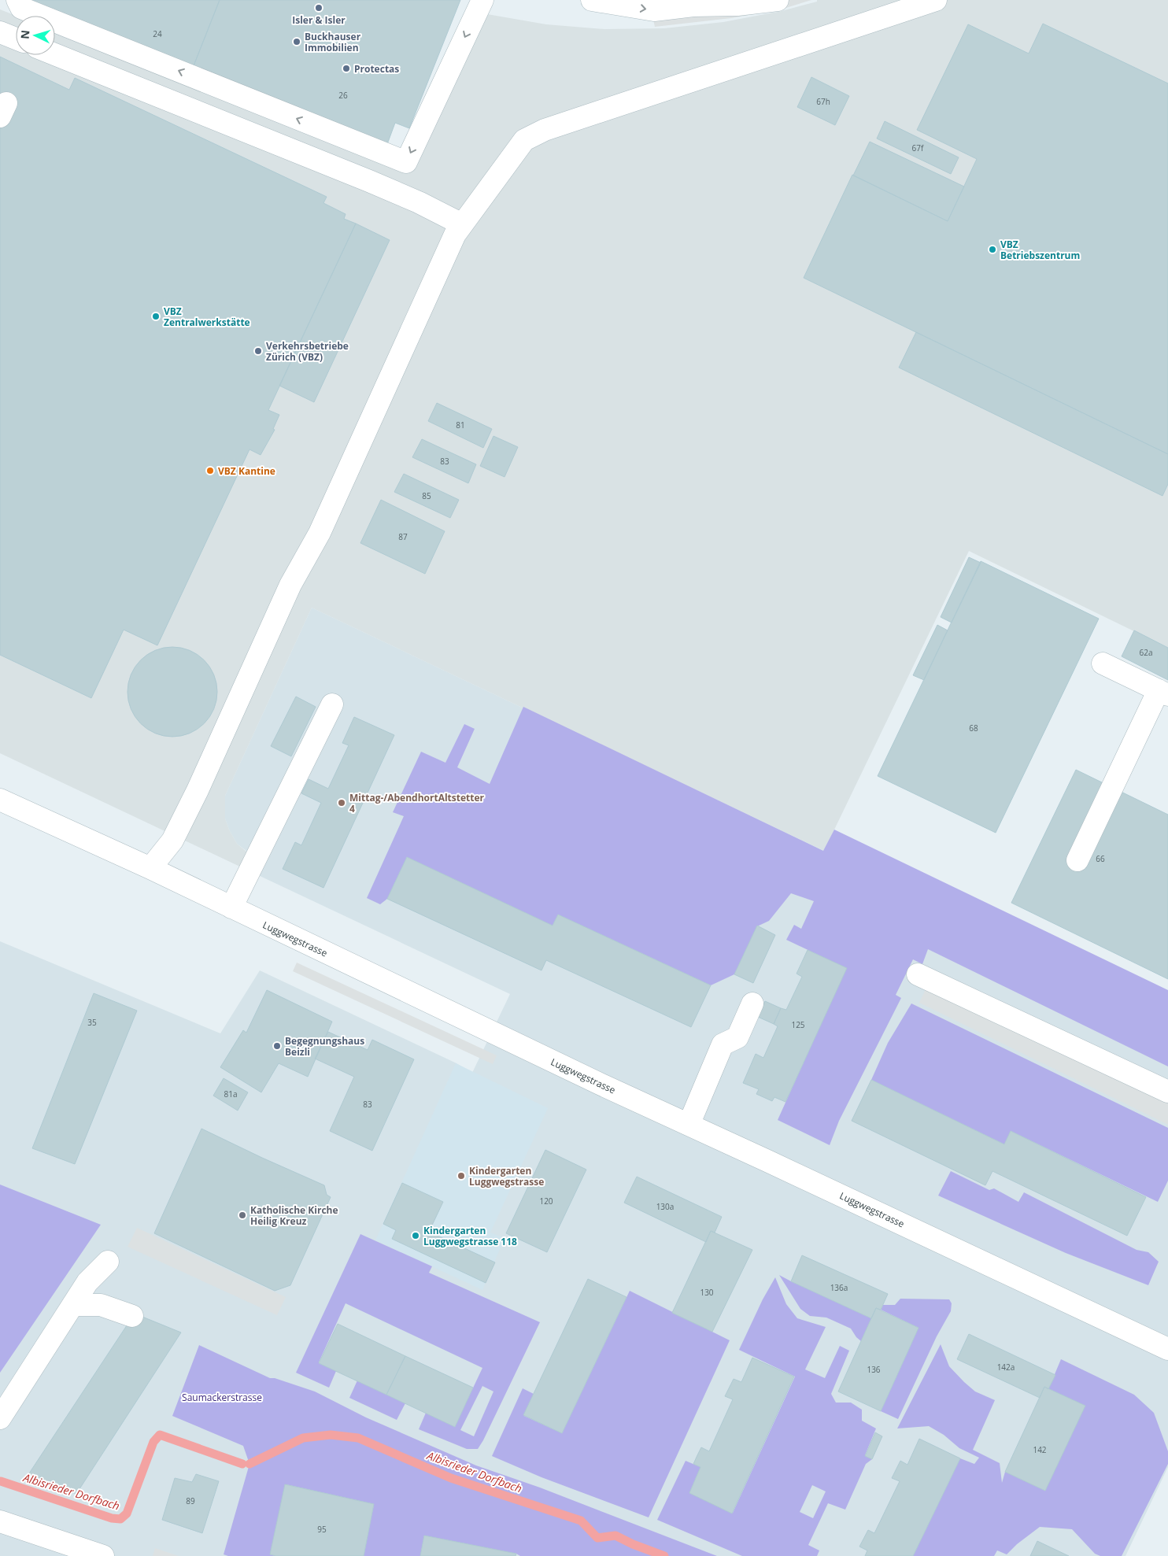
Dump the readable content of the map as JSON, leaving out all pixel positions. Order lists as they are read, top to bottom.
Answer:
{
  "streets": {
    "street": ["Luggwegstrasse"]
  },
  "water": ["Albisrieder Dorfbach"],
  "parks": ["Saumackerstrasse"],
  "places": [
    "Isler & Isler",
    "Buckhauser Immobilien",
    "Protectas",
    "VBZ Betriebszentrum",
    "VBZ Zentralwerkstätte",
    "Verkehrsbetriebe Zürich (VBZ)",
    "VBZ Kantine",
    "Mittag-/AbendhortAltstetter 4",
    "Begegnungshaus Beizli",
    "Kindergarten Luggwegstrasse",
    "Katholische Kirche Heilig Kreuz",
    "Kindergarten Luggwegstrasse 118"
  ],
  "house_numbers": [
    "24",
    "26",
    "67h",
    "67f",
    "81",
    "83",
    "85",
    "87",
    "62a",
    "68",
    "66",
    "35",
    "125",
    "81a",
    "83",
    "120",
    "130a",
    "136a",
    "130",
    "142a",
    "136",
    "142",
    "89",
    "95"
  ],
  "north": "left"
}
